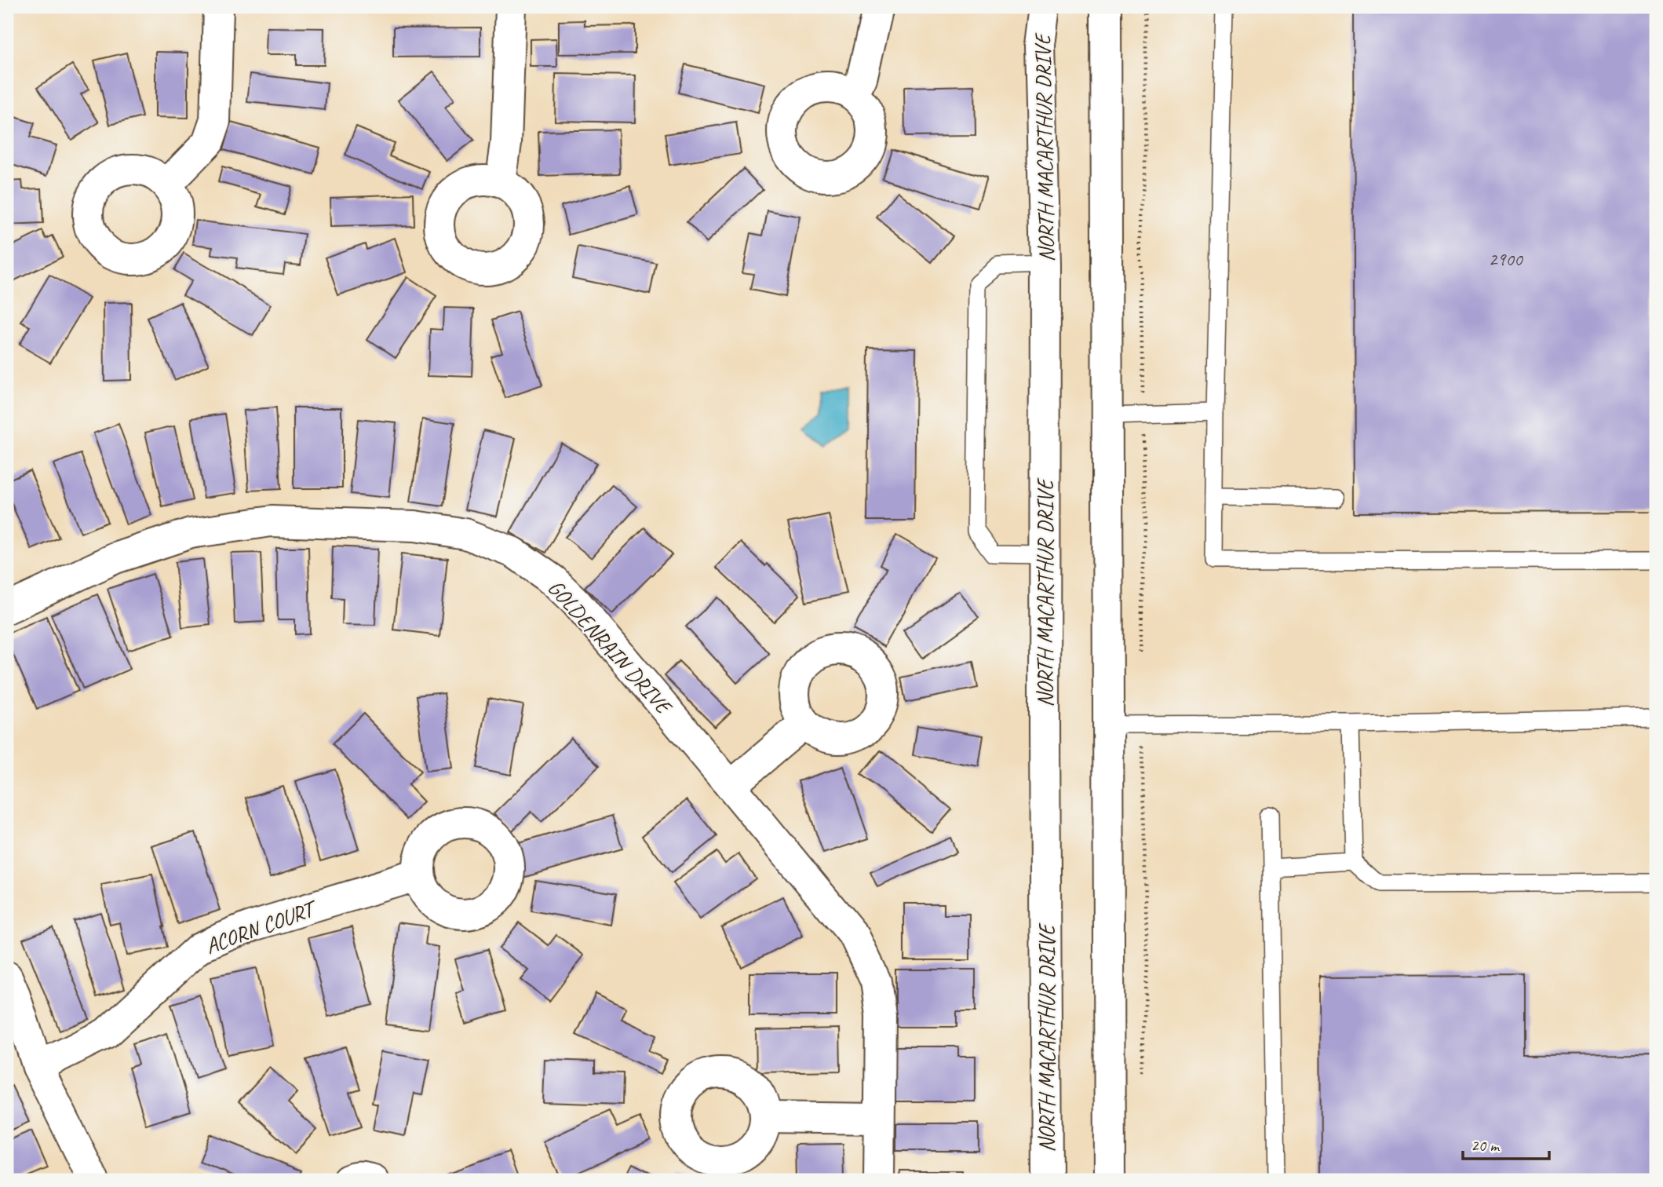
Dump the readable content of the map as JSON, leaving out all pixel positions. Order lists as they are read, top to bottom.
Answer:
{
  "streets": {
    "street": ["NORTH MACARTHUR DRIVE", "GOLDENRAIN DRIVE", "ACORN COURT"]
  },
  "house_numbers": ["2900"],
  "scale_bar": "20 m"
}
